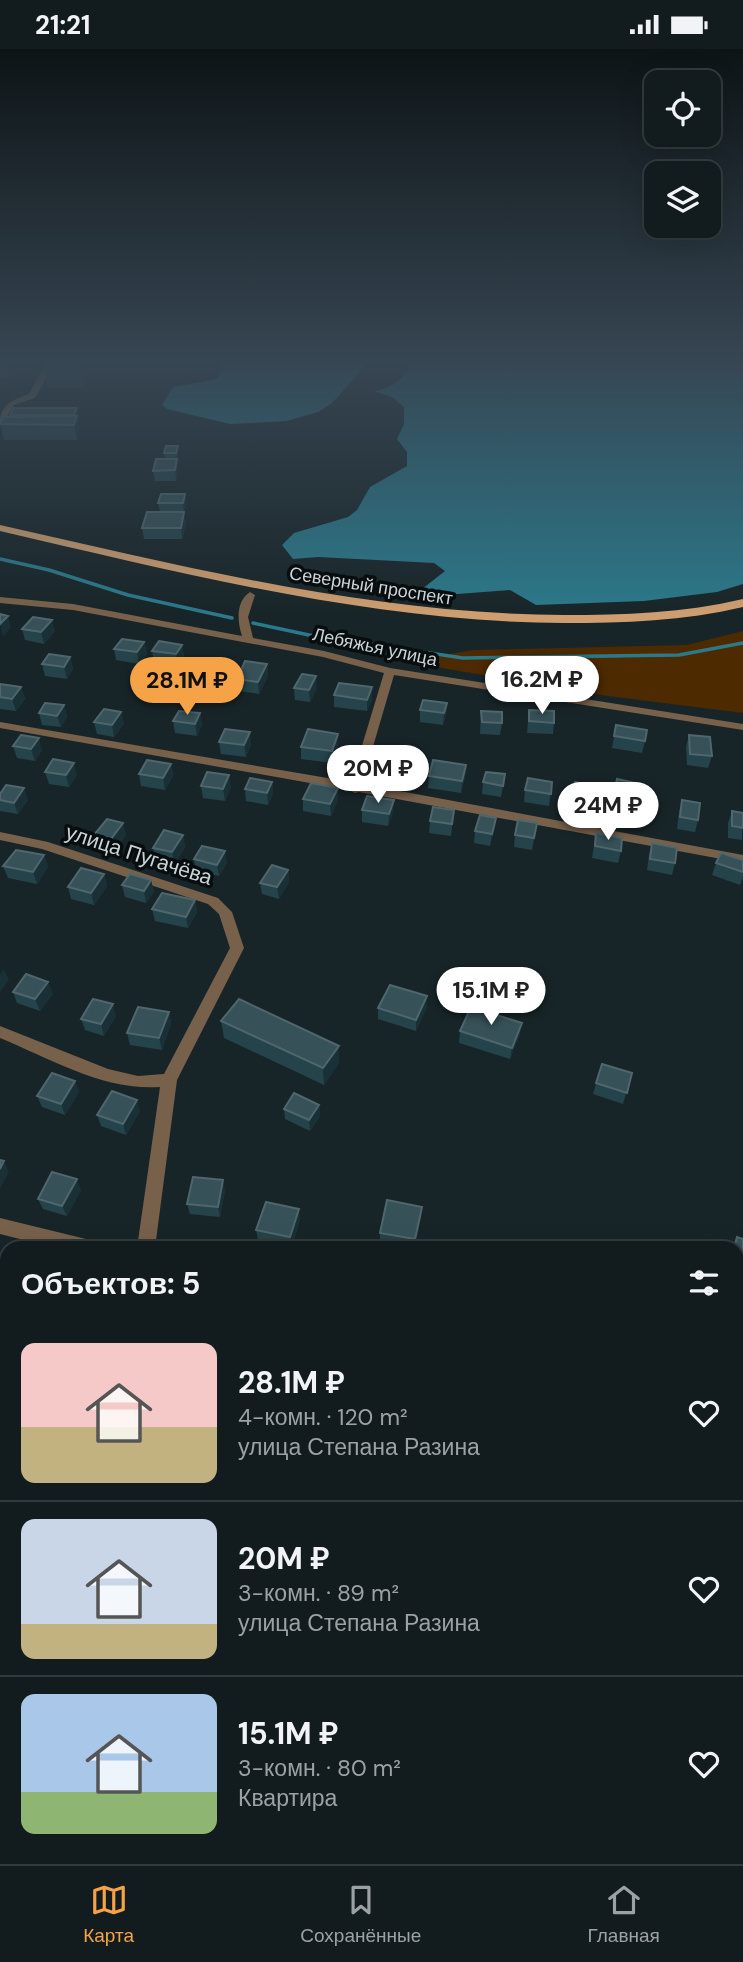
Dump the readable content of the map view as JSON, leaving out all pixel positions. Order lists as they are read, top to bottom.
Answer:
{
  "streets": {
    "main road": ["Северный проспект"],
    "street": ["Лебяжья улица", "улица Пугачёва"]
  },
  "page": {
    "status": "21:21",
    "price": [
      "16.2M ₽",
      "28.1M ₽",
      "20M ₽",
      "24M ₽",
      "15.1M ₽"
    ],
    "heading": "Объектов: 5",
    "list": [
      {
        "name": "28.1M ₽",
        "note": "4-комн. · 120 m² · улица Степана Разина"
      },
      {
        "name": "20M ₽",
        "note": "3-комн. · 89 m² · улица Степана Разина"
      },
      {
        "name": "15.1M ₽",
        "note": "3-комн. · 80 m² · Квартира"
      }
    ],
    "tabs": ["Карта", "Сохранённые", "Главная"]
  }
}
